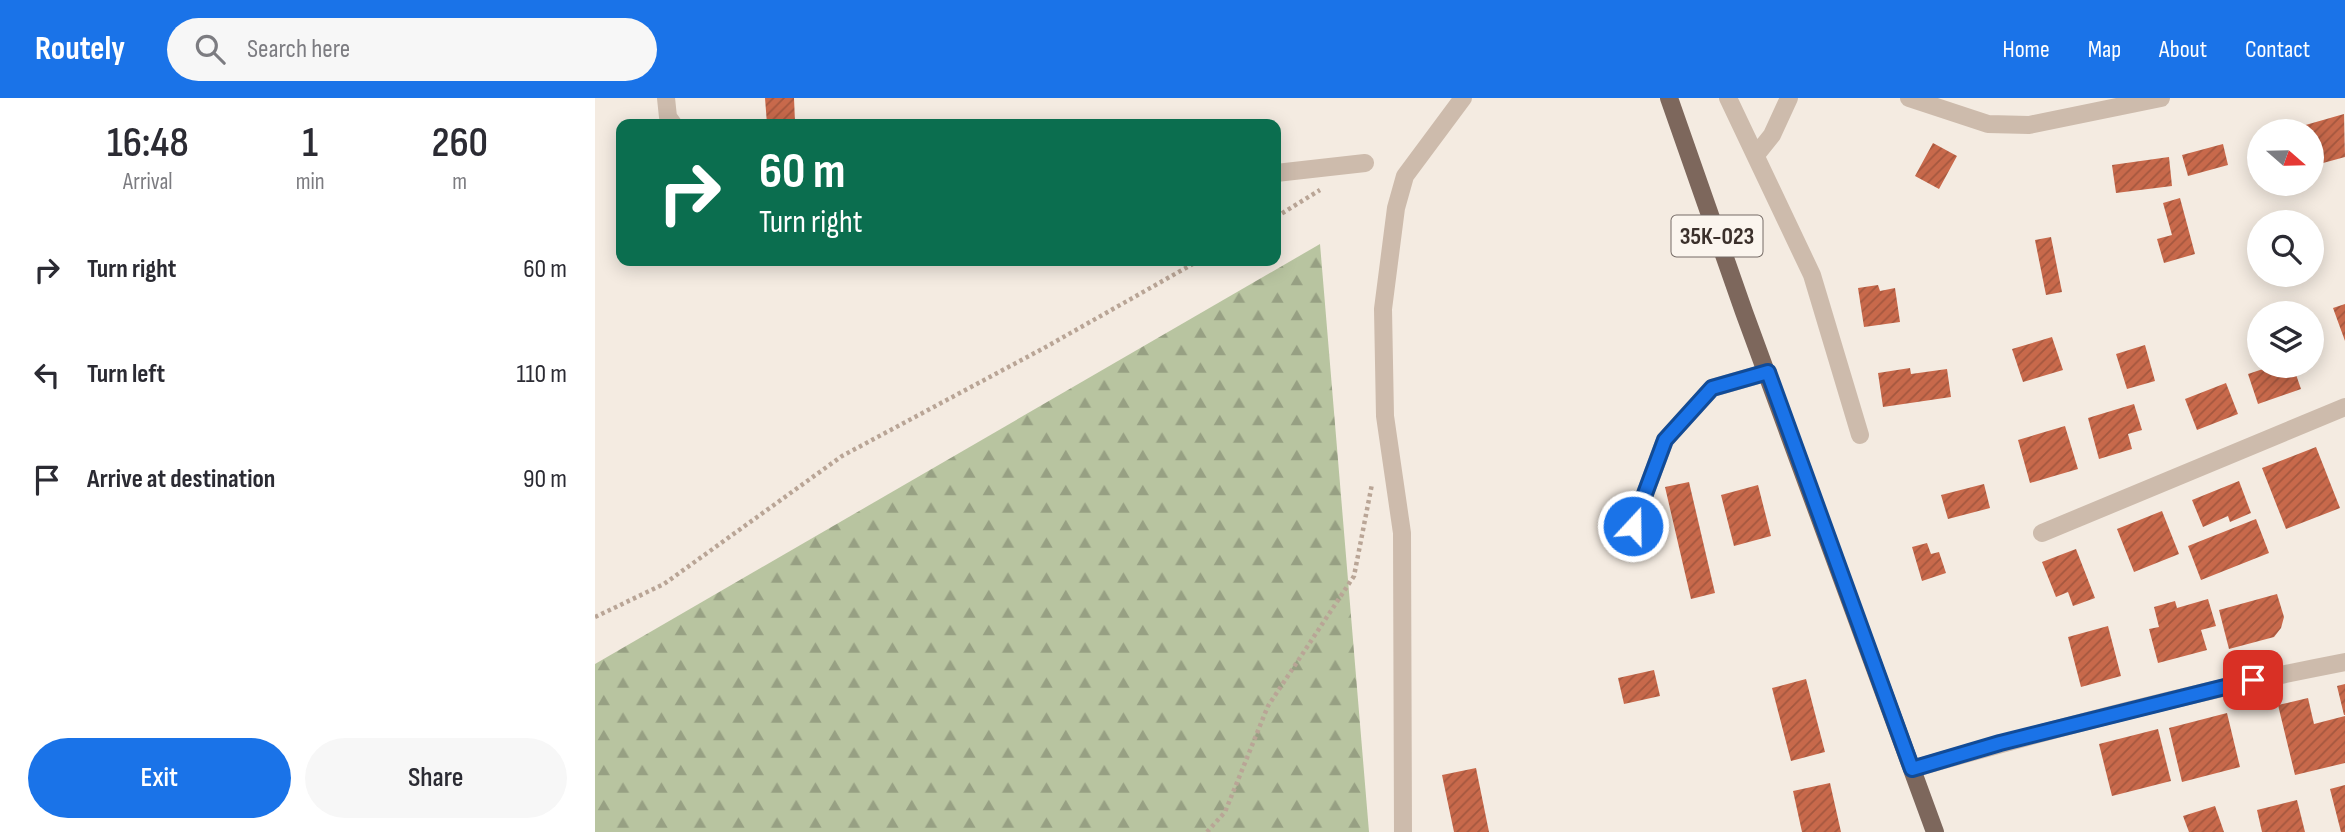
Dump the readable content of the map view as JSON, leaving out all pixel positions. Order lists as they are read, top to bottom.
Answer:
{
  "streets": {
    "main road": ["35К-023"]
  },
  "north": "right",
  "page": {
    "header": "Routely",
    "search": "Search here",
    "nav": [
      "Home",
      "Map",
      "About",
      "Contact"
    ],
    "eta": [
      "16:48",
      "Arrival",
      "1",
      "min",
      "260",
      "m"
    ],
    "turn": ["60 m", "Turn right"],
    "list": [
      {
        "name": "Turn right",
        "value": "60 m"
      },
      {
        "name": "Turn left",
        "value": "110 m"
      },
      {
        "name": "Arrive at destination",
        "value": "90 m"
      }
    ],
    "buttons": ["Exit", "Share"]
  }
}
